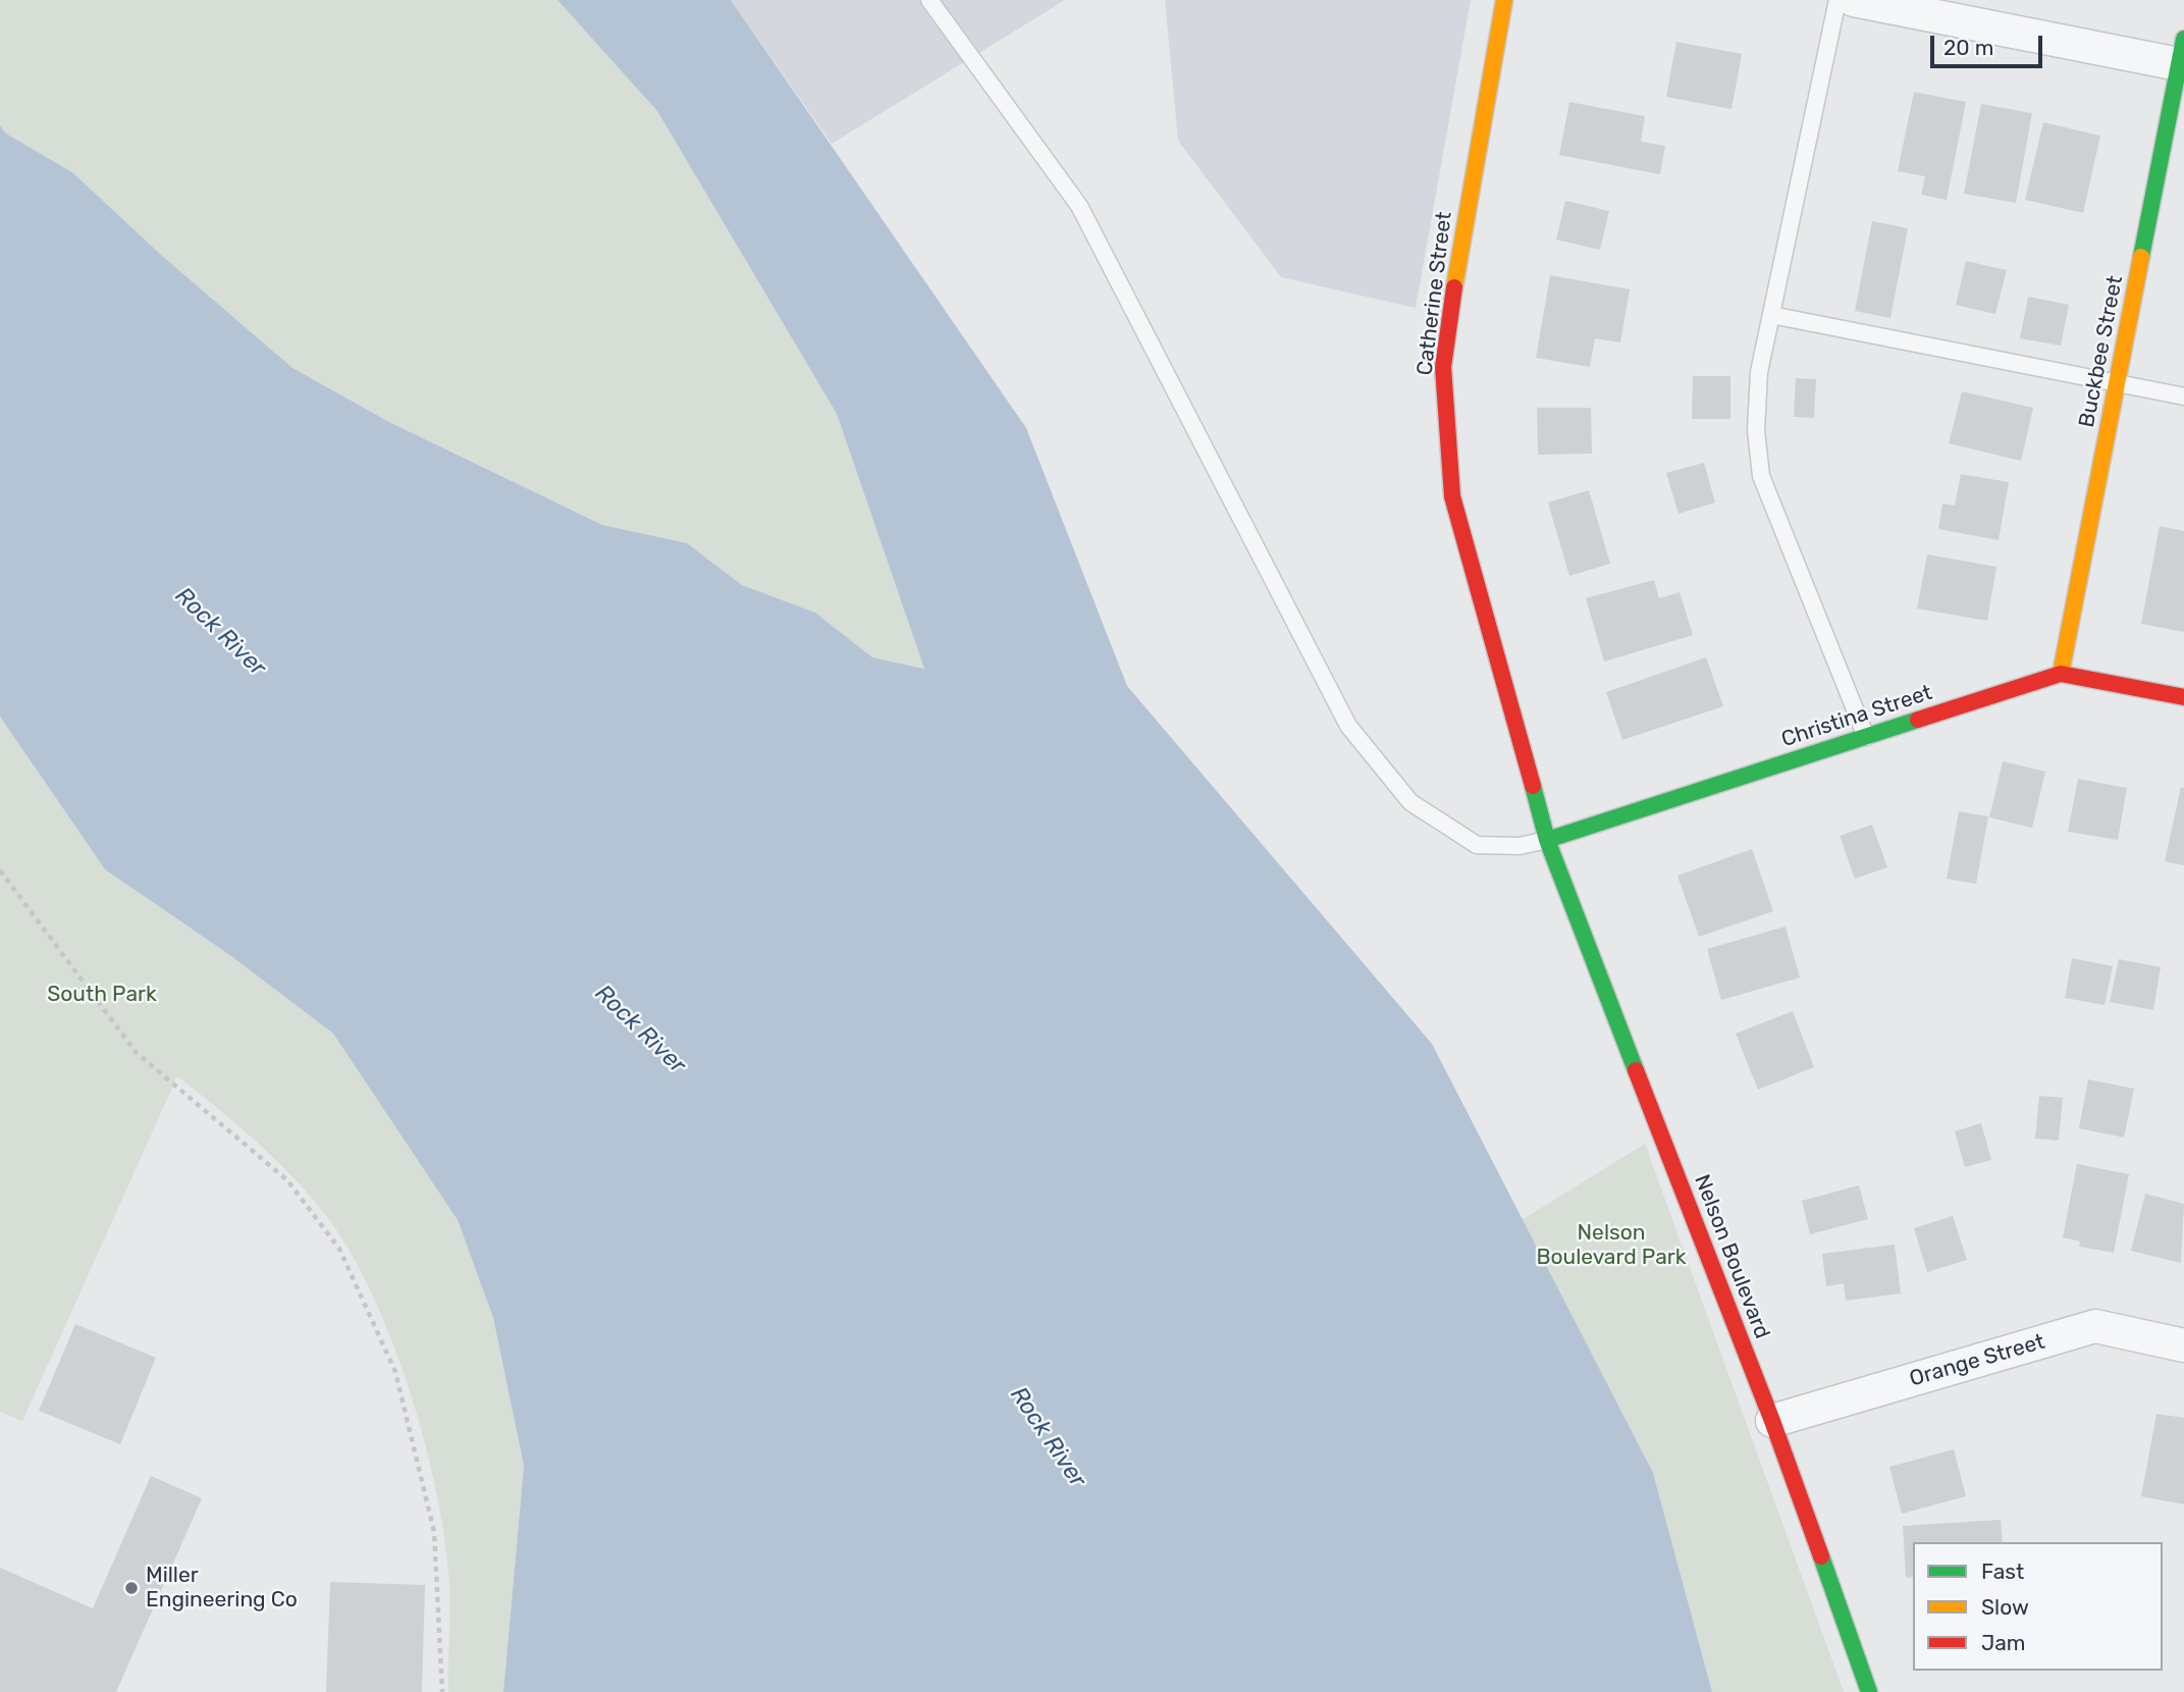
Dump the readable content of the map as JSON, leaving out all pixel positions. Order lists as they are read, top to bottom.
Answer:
{
  "streets": {
    "street": [
      "Catherine Street",
      "Buckbee Street",
      "Christina Street",
      "Nelson Boulevard",
      "Orange Street"
    ]
  },
  "crossings": [
    ["Catherine Street", "Christina Street"],
    ["Catherine Street", "Nelson Boulevard"],
    ["Buckbee Street", "Christina Street"],
    ["Christina Street", "Nelson Boulevard"],
    ["Nelson Boulevard", "Orange Street"]
  ],
  "water": ["Rock River"],
  "parks": ["South Park", "Nelson Boulevard Park"],
  "places": ["Miller Engineering Co"],
  "legend": ["Fast", "Slow", "Jam"],
  "scale_bar": "20 m"
}
